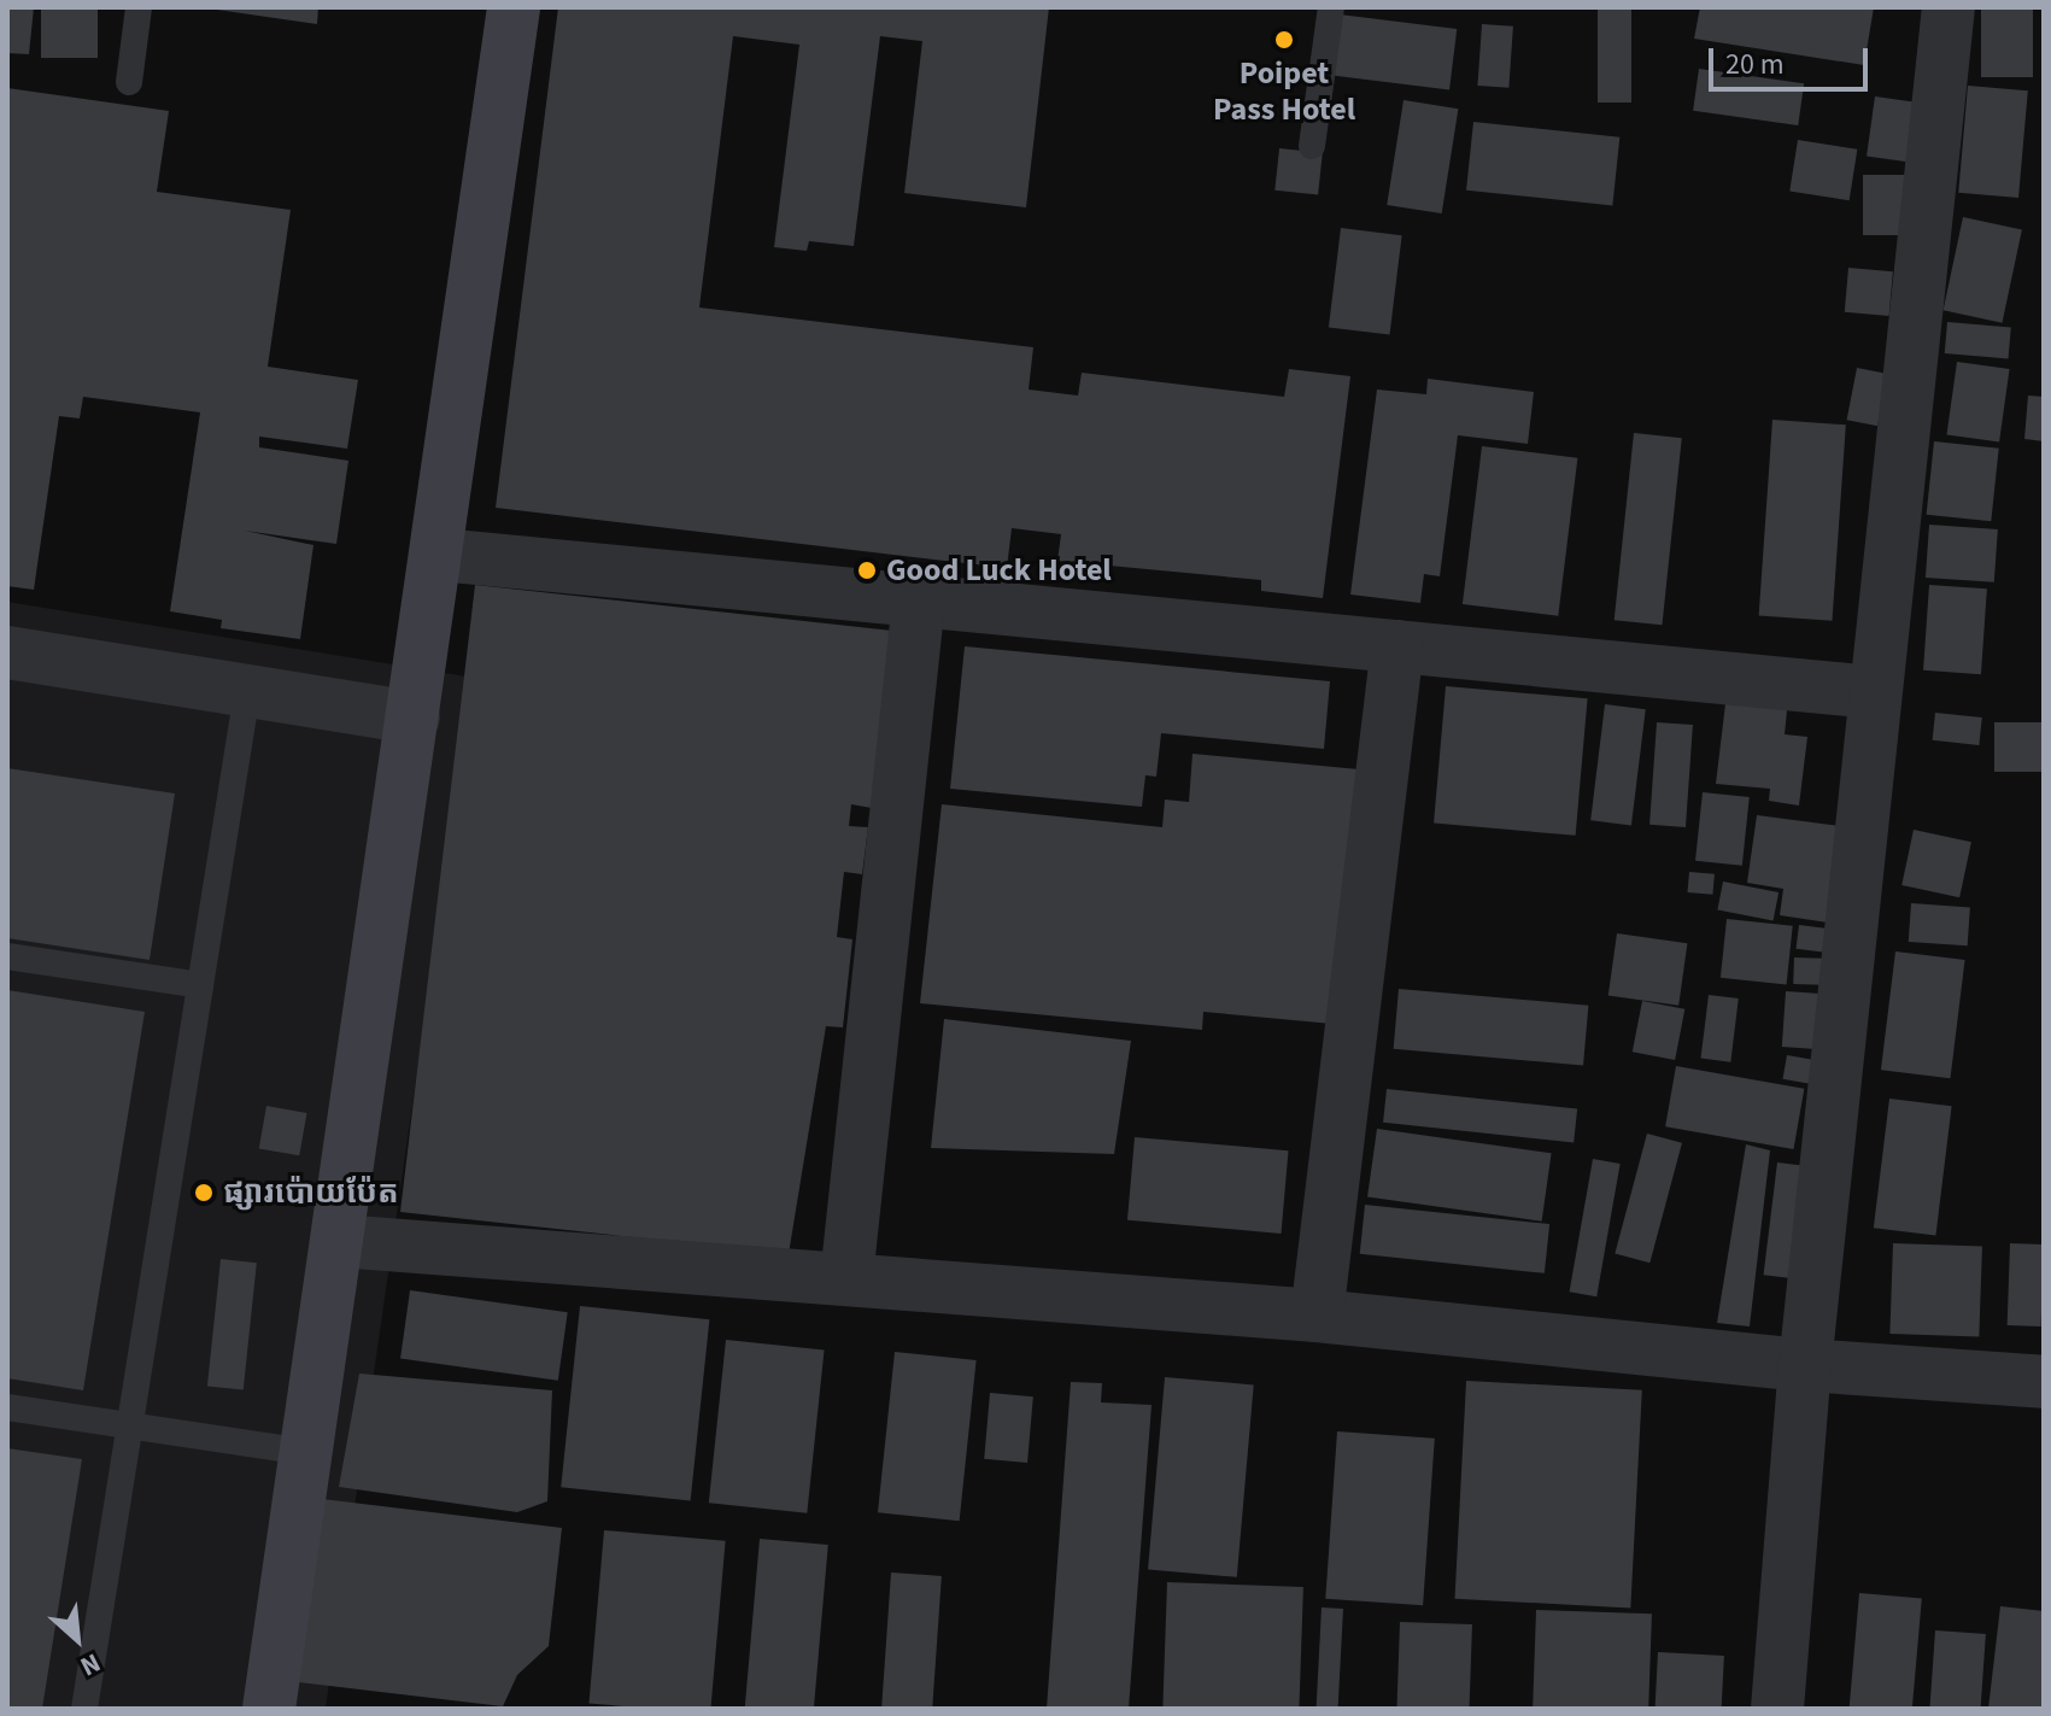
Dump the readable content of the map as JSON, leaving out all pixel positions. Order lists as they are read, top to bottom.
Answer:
{
  "places": ["Poipet Pass Hotel", "Good Luck Hotel", "ផ្សារប៉ោយប៉ែត"],
  "scale_bar": "20 m",
  "north": "bottom right"
}
